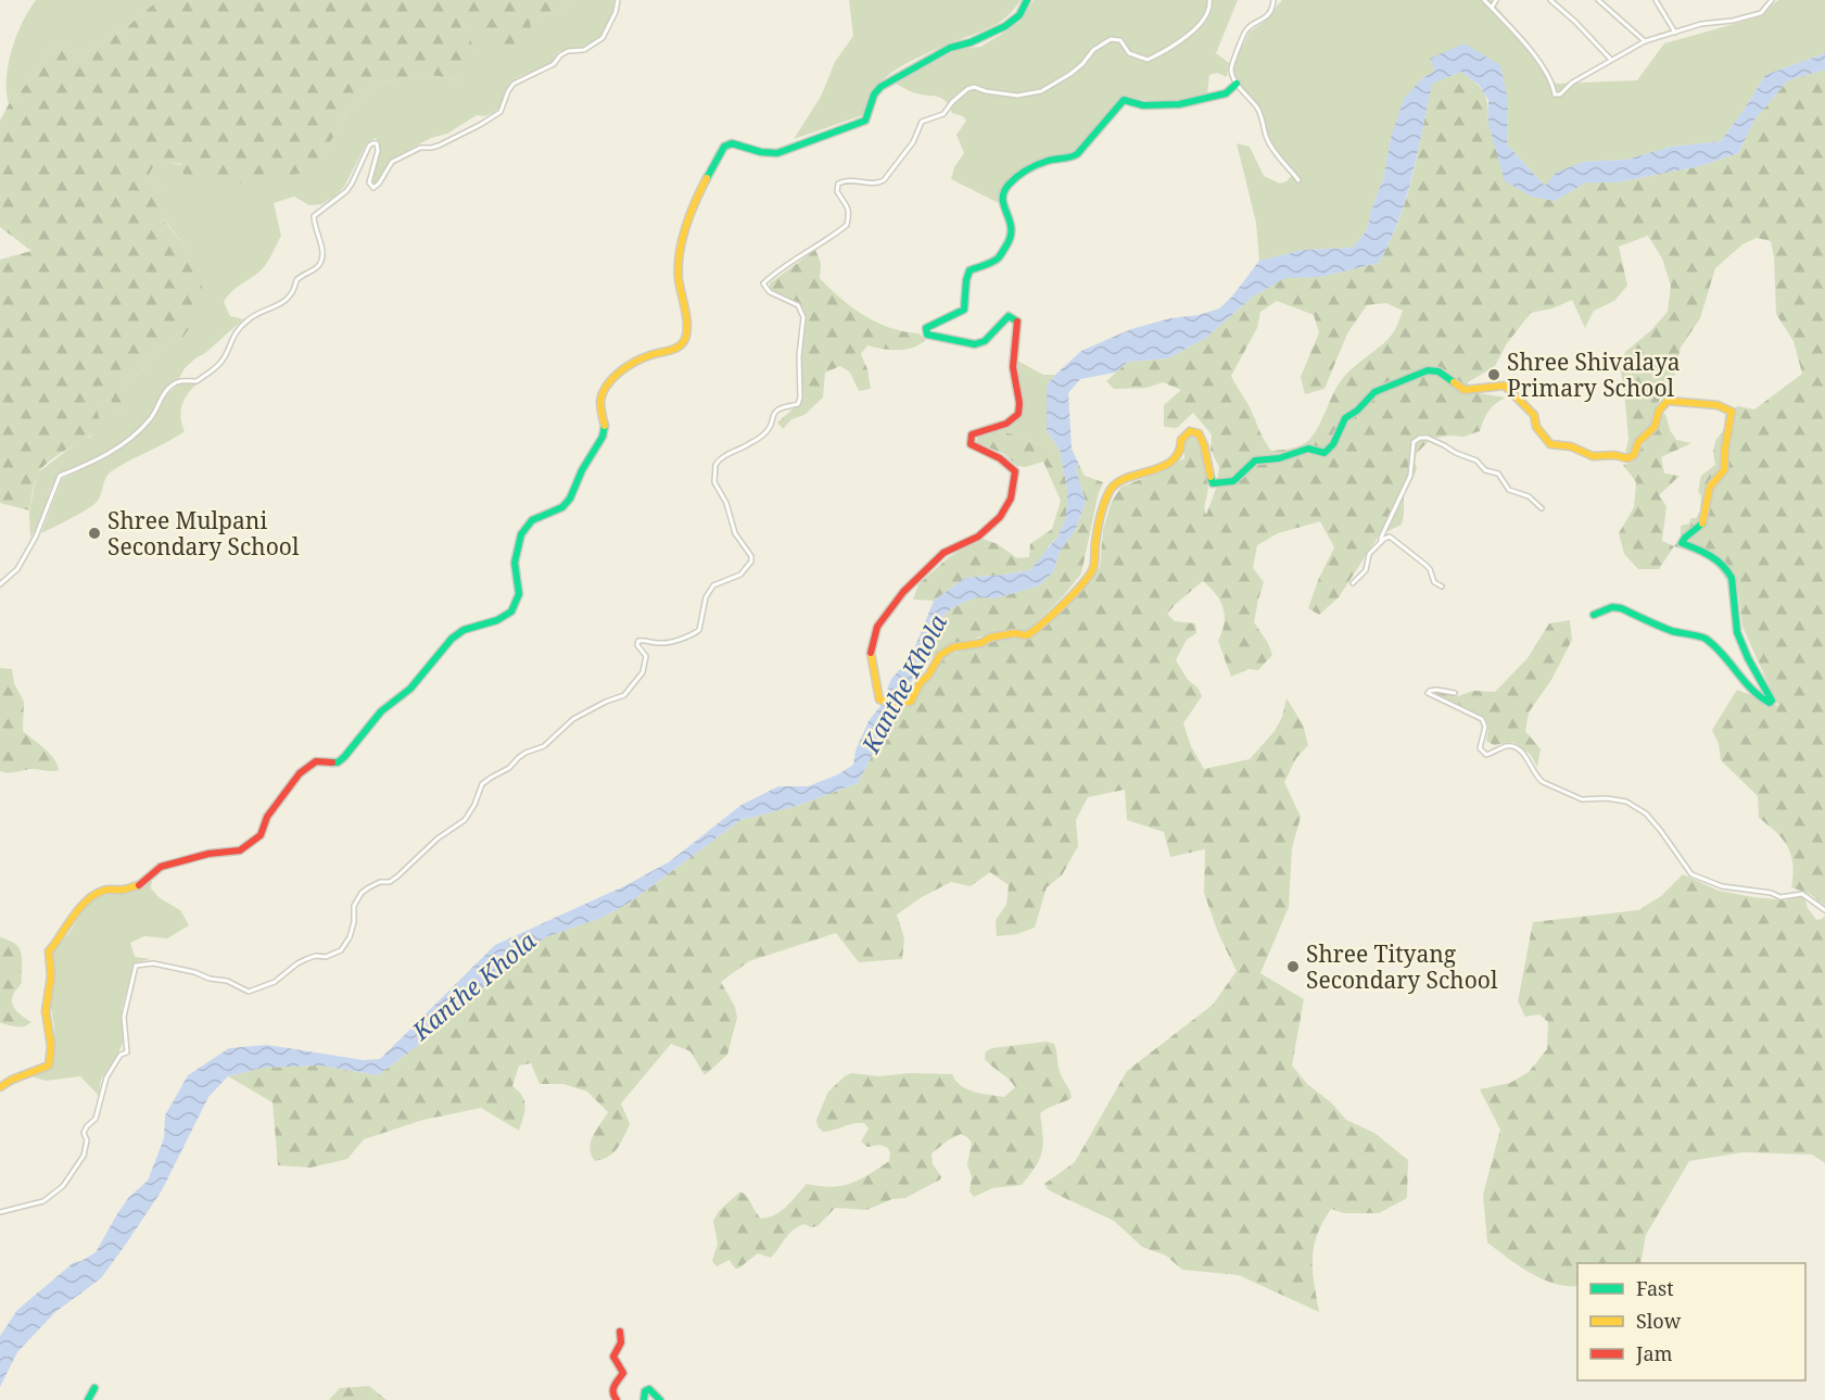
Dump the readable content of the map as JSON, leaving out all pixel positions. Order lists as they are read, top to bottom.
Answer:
{
  "water": ["Kanthe Khola"],
  "places": ["Shree Shivalaya Primary School", "Shree Mulpani Secondary School", "Shree Tityang Secondary School"],
  "legend": ["Fast", "Slow", "Jam"]
}
